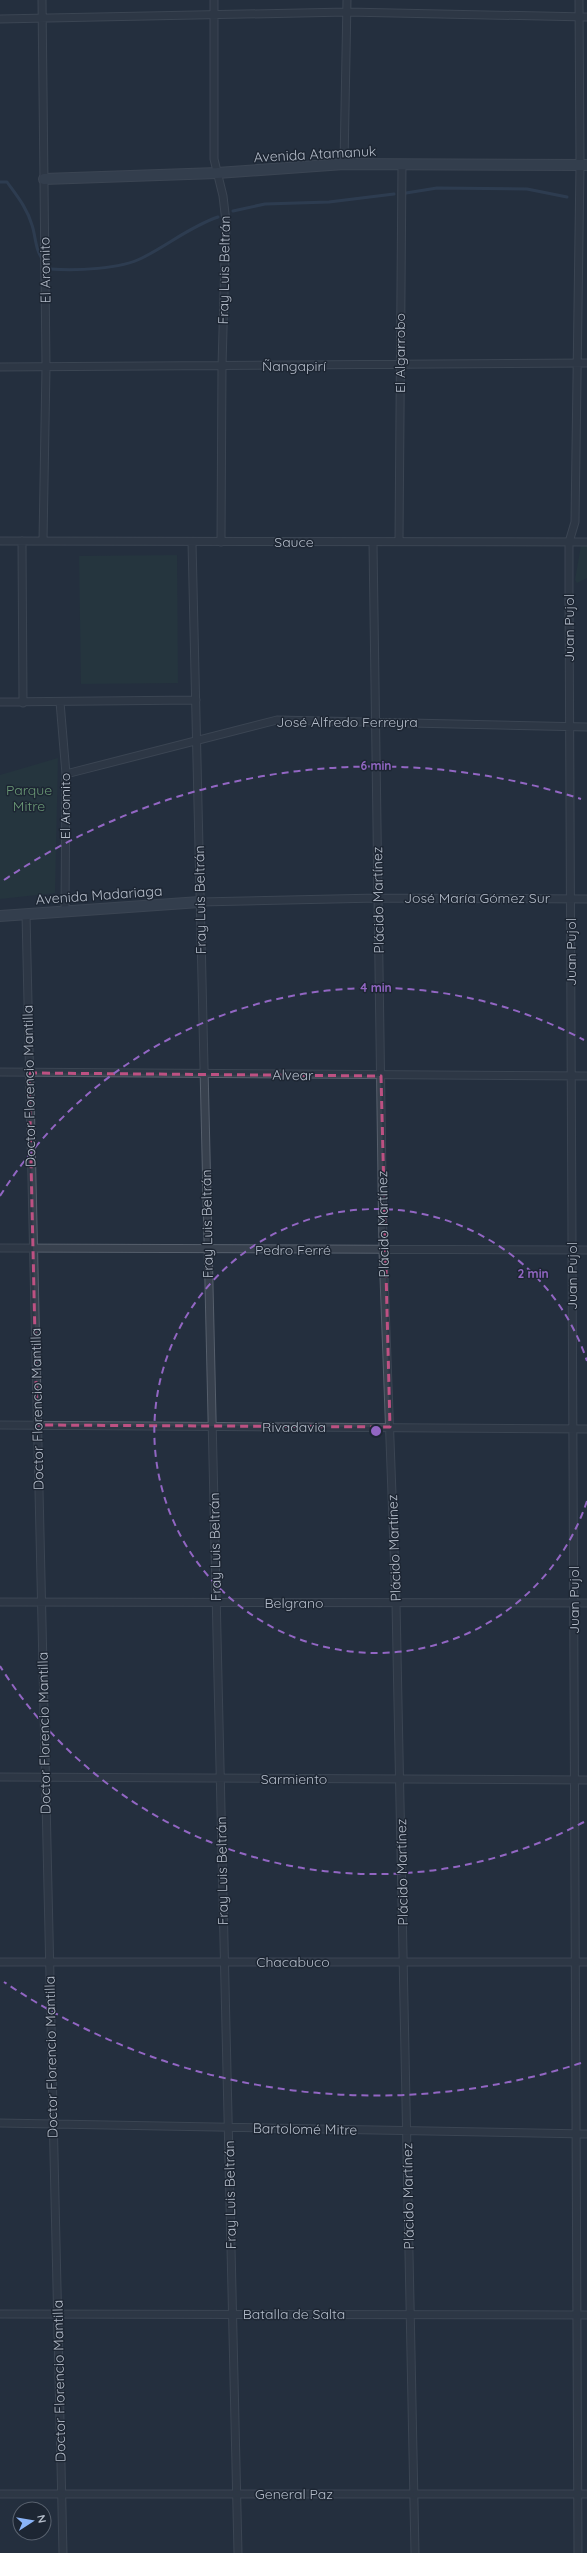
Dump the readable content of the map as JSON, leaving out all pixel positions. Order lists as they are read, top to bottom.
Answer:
{
  "streets": {
    "street": [
      "Avenida Atamanuk",
      "El Aromito",
      "Fray Luis Beltrán",
      "El Algarrobo",
      "Ñangapirí",
      "Sauce",
      "Juan Pujol",
      "José Alfredo Ferreyra",
      "Avenida Madariaga",
      "José María Gómez Sur",
      "Plácido Martínez",
      "Alvear",
      "Doctor Florencio Mantilla",
      "Pedro Ferré",
      "Rivadavia",
      "Belgrano",
      "Sarmiento",
      "Chacabuco",
      "Bartolomé Mitre",
      "Batalla de Salta",
      "General Paz"
    ]
  },
  "crossings": [
    ["Avenida Atamanuk", "El Aromito"],
    ["Avenida Atamanuk", "Fray Luis Beltrán"],
    ["Avenida Atamanuk", "El Algarrobo"],
    ["Avenida Atamanuk", "Juan Pujol"],
    ["El Aromito", "Ñangapirí"],
    ["El Aromito", "Sauce"],
    ["El Aromito", "José Alfredo Ferreyra"],
    ["El Aromito", "Avenida Madariaga"],
    ["Fray Luis Beltrán", "Ñangapirí"],
    ["Fray Luis Beltrán", "Sauce"],
    ["Fray Luis Beltrán", "José Alfredo Ferreyra"],
    ["Fray Luis Beltrán", "Avenida Madariaga"],
    ["Fray Luis Beltrán", "José María Gómez Sur"],
    ["Fray Luis Beltrán", "Alvear"],
    ["Fray Luis Beltrán", "Pedro Ferré"],
    ["Fray Luis Beltrán", "Rivadavia"],
    ["Fray Luis Beltrán", "Belgrano"],
    ["Fray Luis Beltrán", "Sarmiento"],
    ["Fray Luis Beltrán", "Chacabuco"],
    ["Fray Luis Beltrán", "Bartolomé Mitre"],
    ["Fray Luis Beltrán", "Batalla de Salta"],
    ["Fray Luis Beltrán", "General Paz"],
    ["El Algarrobo", "Ñangapirí"],
    ["El Algarrobo", "Sauce"],
    ["Ñangapirí", "Juan Pujol"],
    ["Sauce", "Juan Pujol"],
    ["Sauce", "Plácido Martínez"],
    ["Juan Pujol", "José Alfredo Ferreyra"],
    ["Juan Pujol", "José María Gómez Sur"],
    ["Juan Pujol", "Alvear"],
    ["Juan Pujol", "Pedro Ferré"],
    ["Juan Pujol", "Rivadavia"],
    ["Juan Pujol", "Belgrano"],
    ["Juan Pujol", "Sarmiento"],
    ["Juan Pujol", "Chacabuco"],
    ["Juan Pujol", "Bartolomé Mitre"],
    ["Juan Pujol", "Batalla de Salta"],
    ["Juan Pujol", "General Paz"],
    ["José Alfredo Ferreyra", "Plácido Martínez"],
    ["Avenida Madariaga", "José María Gómez Sur"],
    ["Avenida Madariaga", "Doctor Florencio Mantilla"],
    ["José María Gómez Sur", "Plácido Martínez"],
    ["Plácido Martínez", "Alvear"],
    ["Plácido Martínez", "Pedro Ferré"],
    ["Plácido Martínez", "Rivadavia"],
    ["Plácido Martínez", "Belgrano"],
    ["Plácido Martínez", "Sarmiento"],
    ["Plácido Martínez", "Chacabuco"],
    ["Plácido Martínez", "Bartolomé Mitre"],
    ["Plácido Martínez", "Batalla de Salta"],
    ["Plácido Martínez", "General Paz"],
    ["Alvear", "Doctor Florencio Mantilla"],
    ["Doctor Florencio Mantilla", "Pedro Ferré"],
    ["Doctor Florencio Mantilla", "Rivadavia"],
    ["Doctor Florencio Mantilla", "Belgrano"],
    ["Doctor Florencio Mantilla", "Sarmiento"],
    ["Doctor Florencio Mantilla", "Chacabuco"],
    ["Doctor Florencio Mantilla", "Bartolomé Mitre"],
    ["Doctor Florencio Mantilla", "Batalla de Salta"],
    ["Doctor Florencio Mantilla", "General Paz"]
  ],
  "parks": ["Parque Mitre"],
  "north": "right",
  "rings": ["6 min", "4 min", "2 min"]
}
